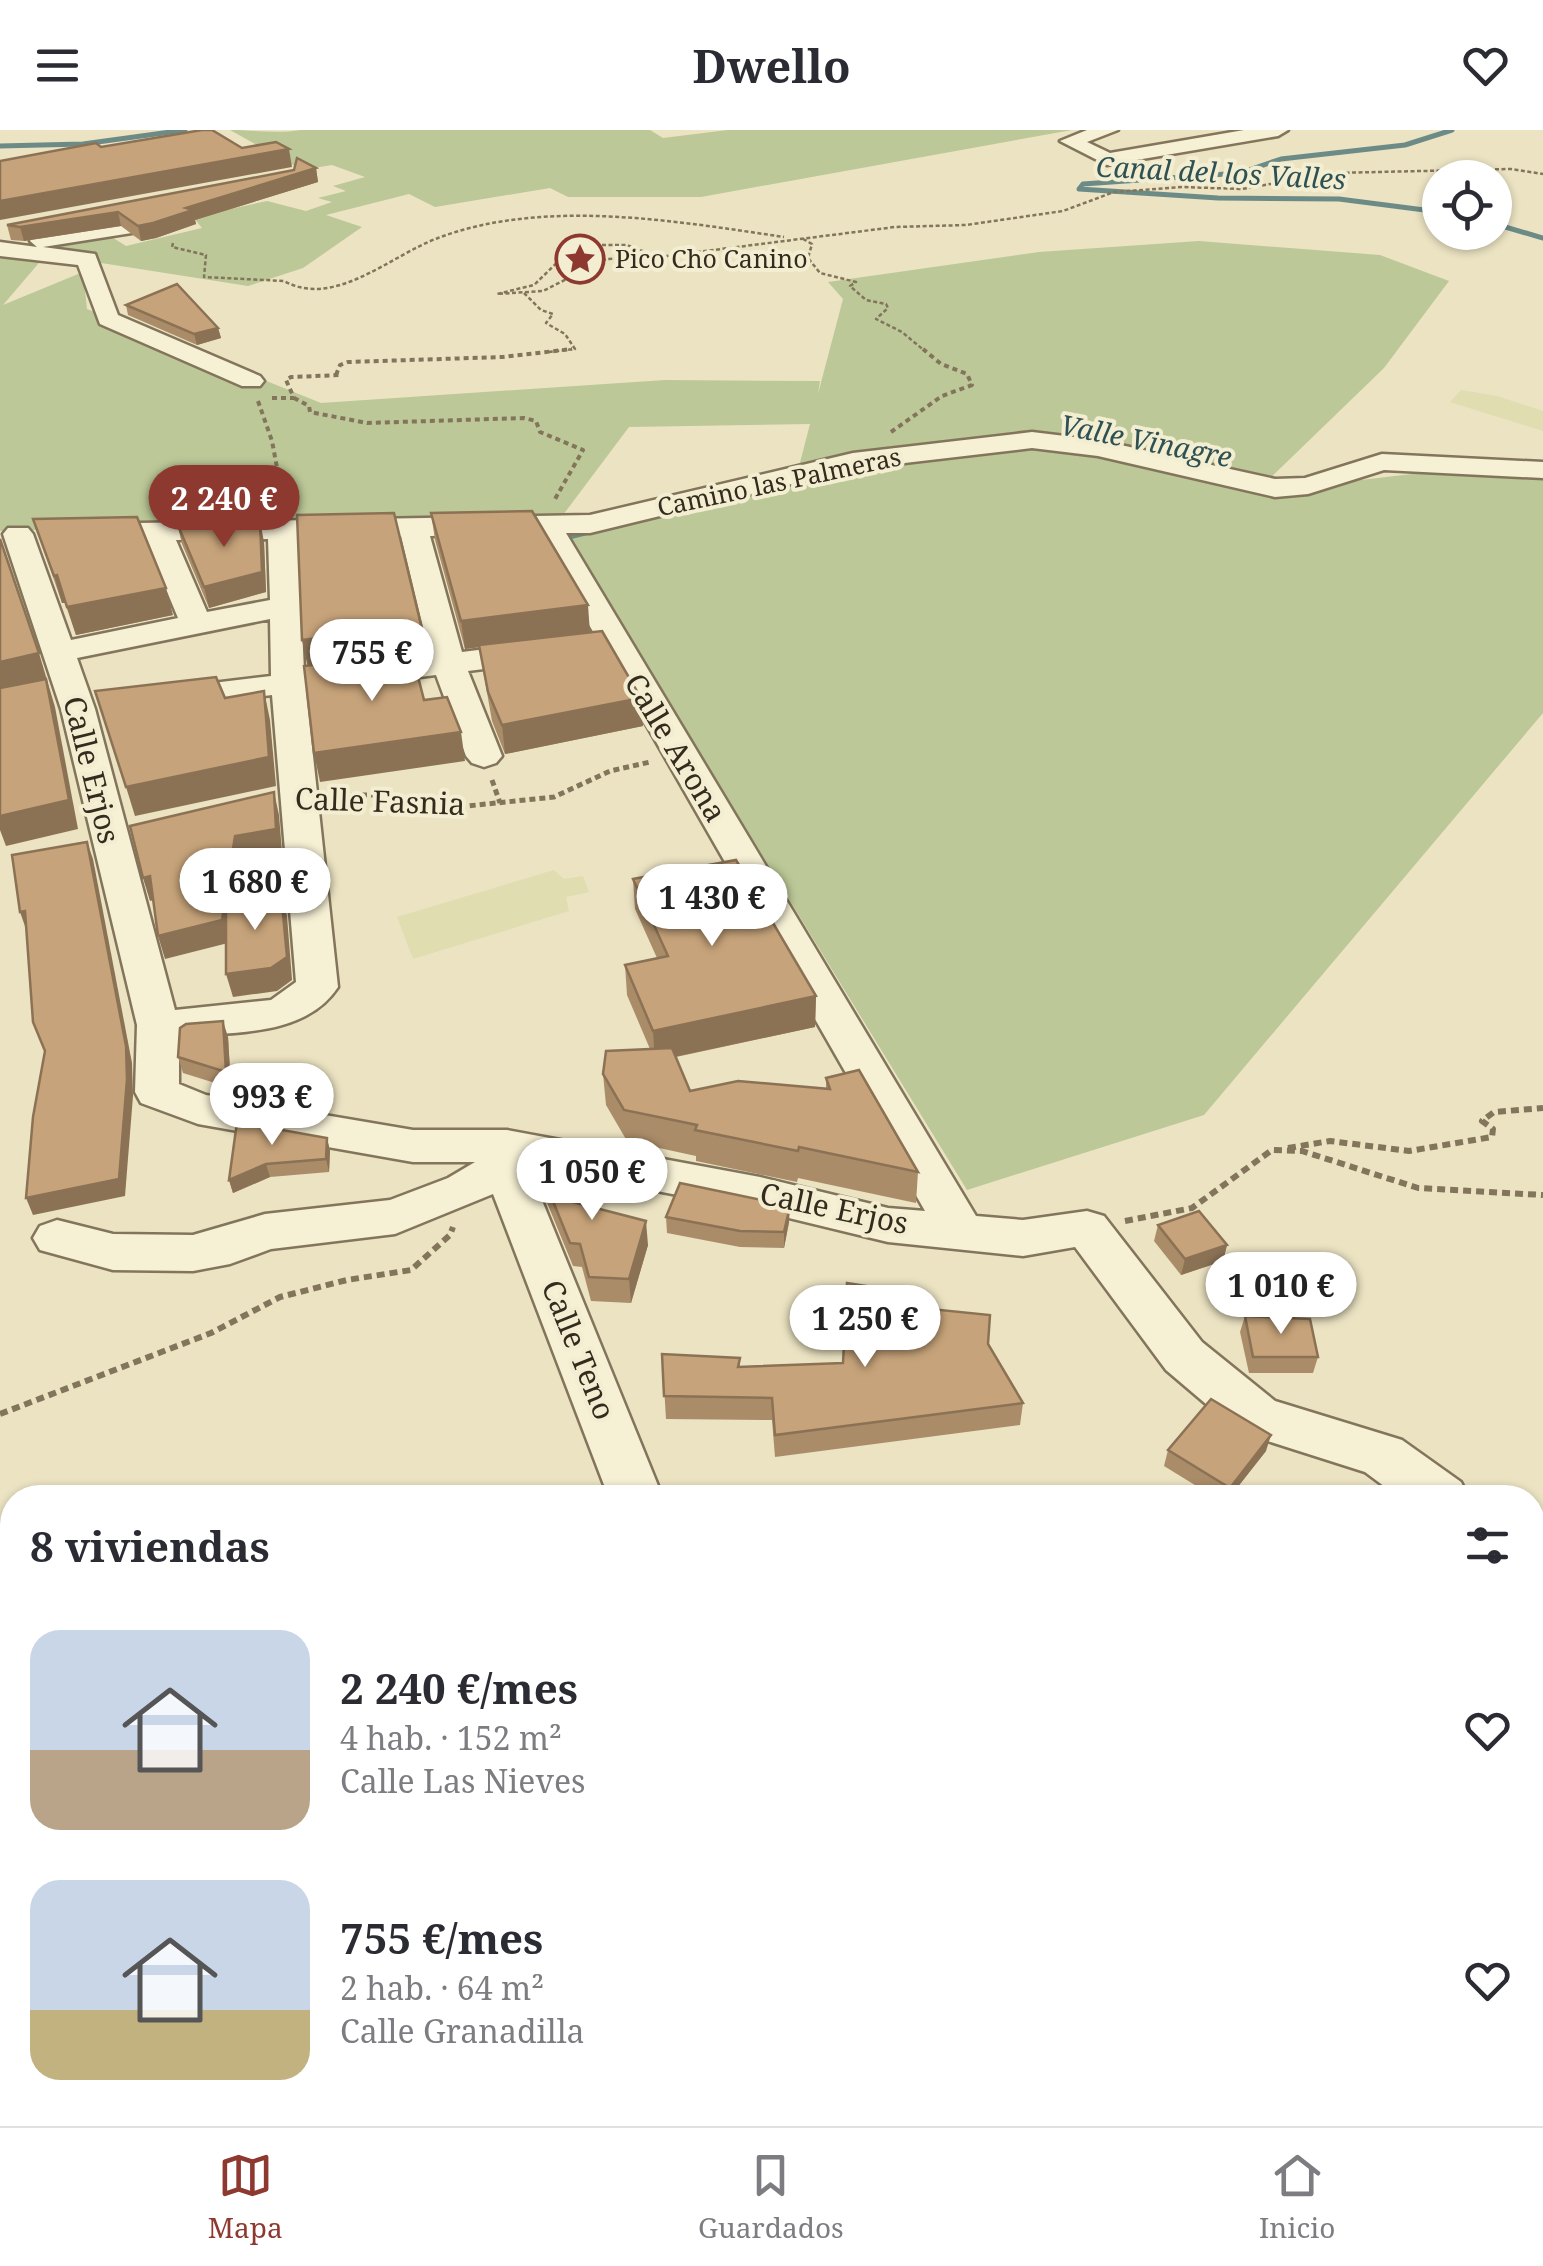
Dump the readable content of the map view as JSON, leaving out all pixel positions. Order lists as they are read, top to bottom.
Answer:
{
  "streets": {
    "street": [
      "Camino las Palmeras",
      "Calle Arona",
      "Calle Erjos",
      "Calle Fasnia",
      "Calle Teno"
    ]
  },
  "crossings": [
    ["Camino las Palmeras", "Calle Arona"],
    ["Camino las Palmeras", "Calle Erjos"],
    ["Calle Arona", "Calle Erjos"],
    ["Calle Arona", "Calle Fasnia"],
    ["Calle Erjos", "Calle Teno"]
  ],
  "water": ["Canal del los Valles", "Valle Vinagre"],
  "places": {
    "place": ["Pico Cho Canino"]
  },
  "page": {
    "header": "Dwello",
    "price": [
      "2 240 €",
      "755 €",
      "1 680 €",
      "1 430 €",
      "993 €",
      "1 050 €",
      "1 010 €",
      "1 250 €"
    ],
    "heading": "8 viviendas",
    "list": [
      {
        "name": "2 240 €/mes",
        "note": "4 hab. · 152 m² · Calle Las Nieves"
      },
      {
        "name": "755 €/mes",
        "note": "2 hab. · 64 m² · Calle Granadilla"
      }
    ],
    "tabs": ["Mapa", "Guardados", "Inicio"]
  }
}
